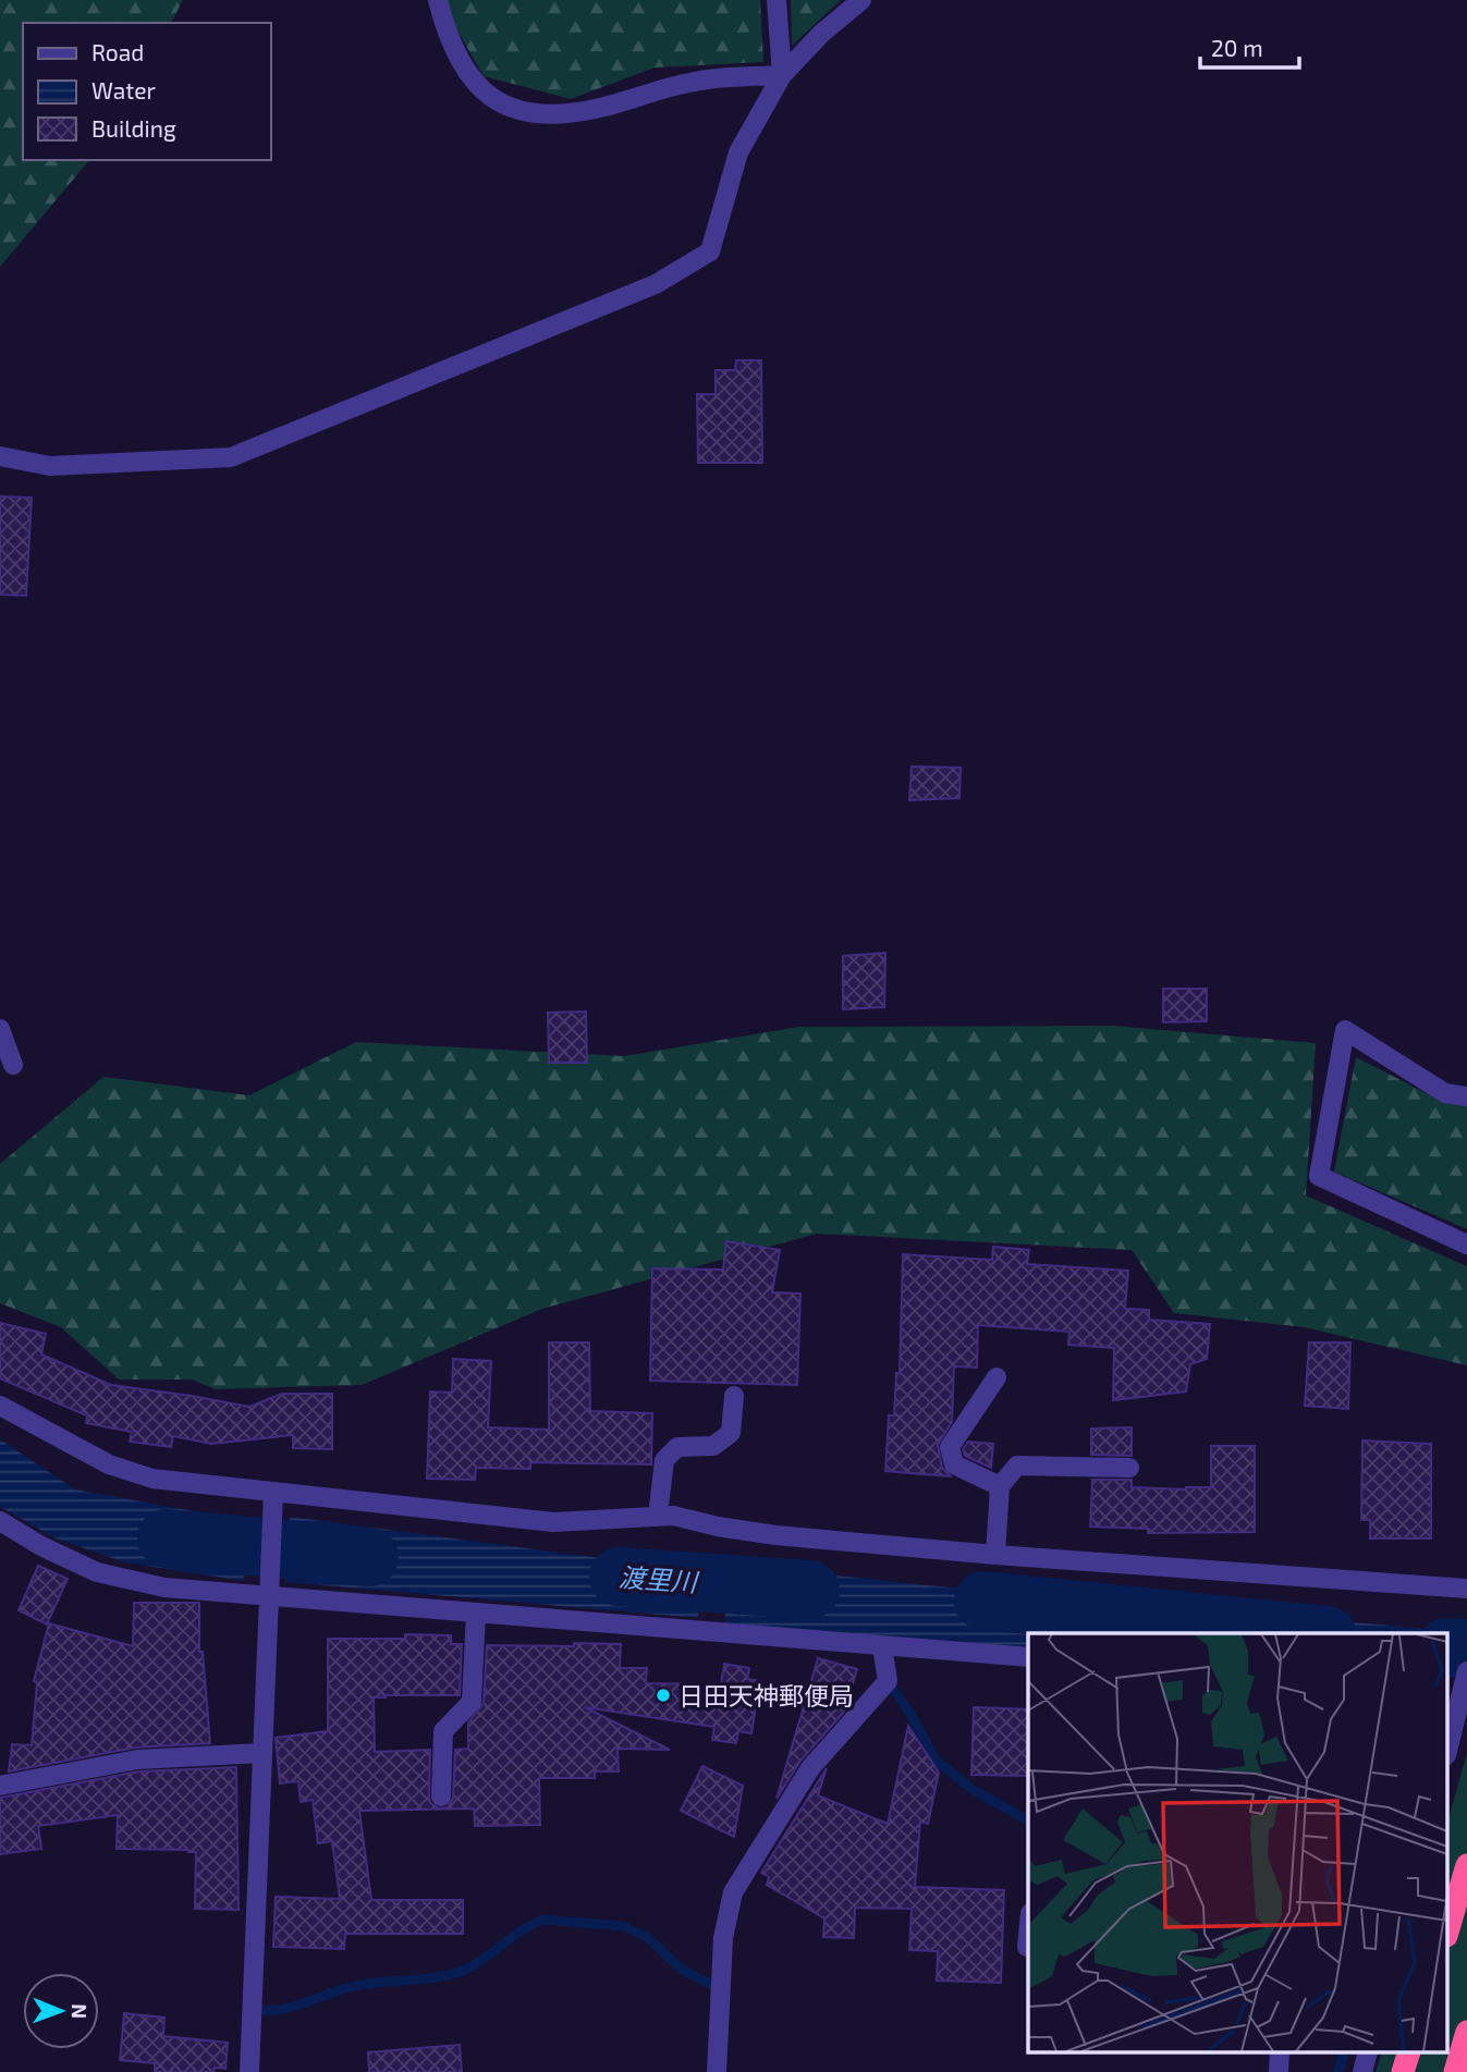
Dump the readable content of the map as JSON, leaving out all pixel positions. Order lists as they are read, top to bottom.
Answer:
{
  "water": ["渡里川"],
  "places": ["日田天神郵便局"],
  "legend": ["Road", "Water", "Building"],
  "scale_bar": "20 m",
  "north": "right"
}
